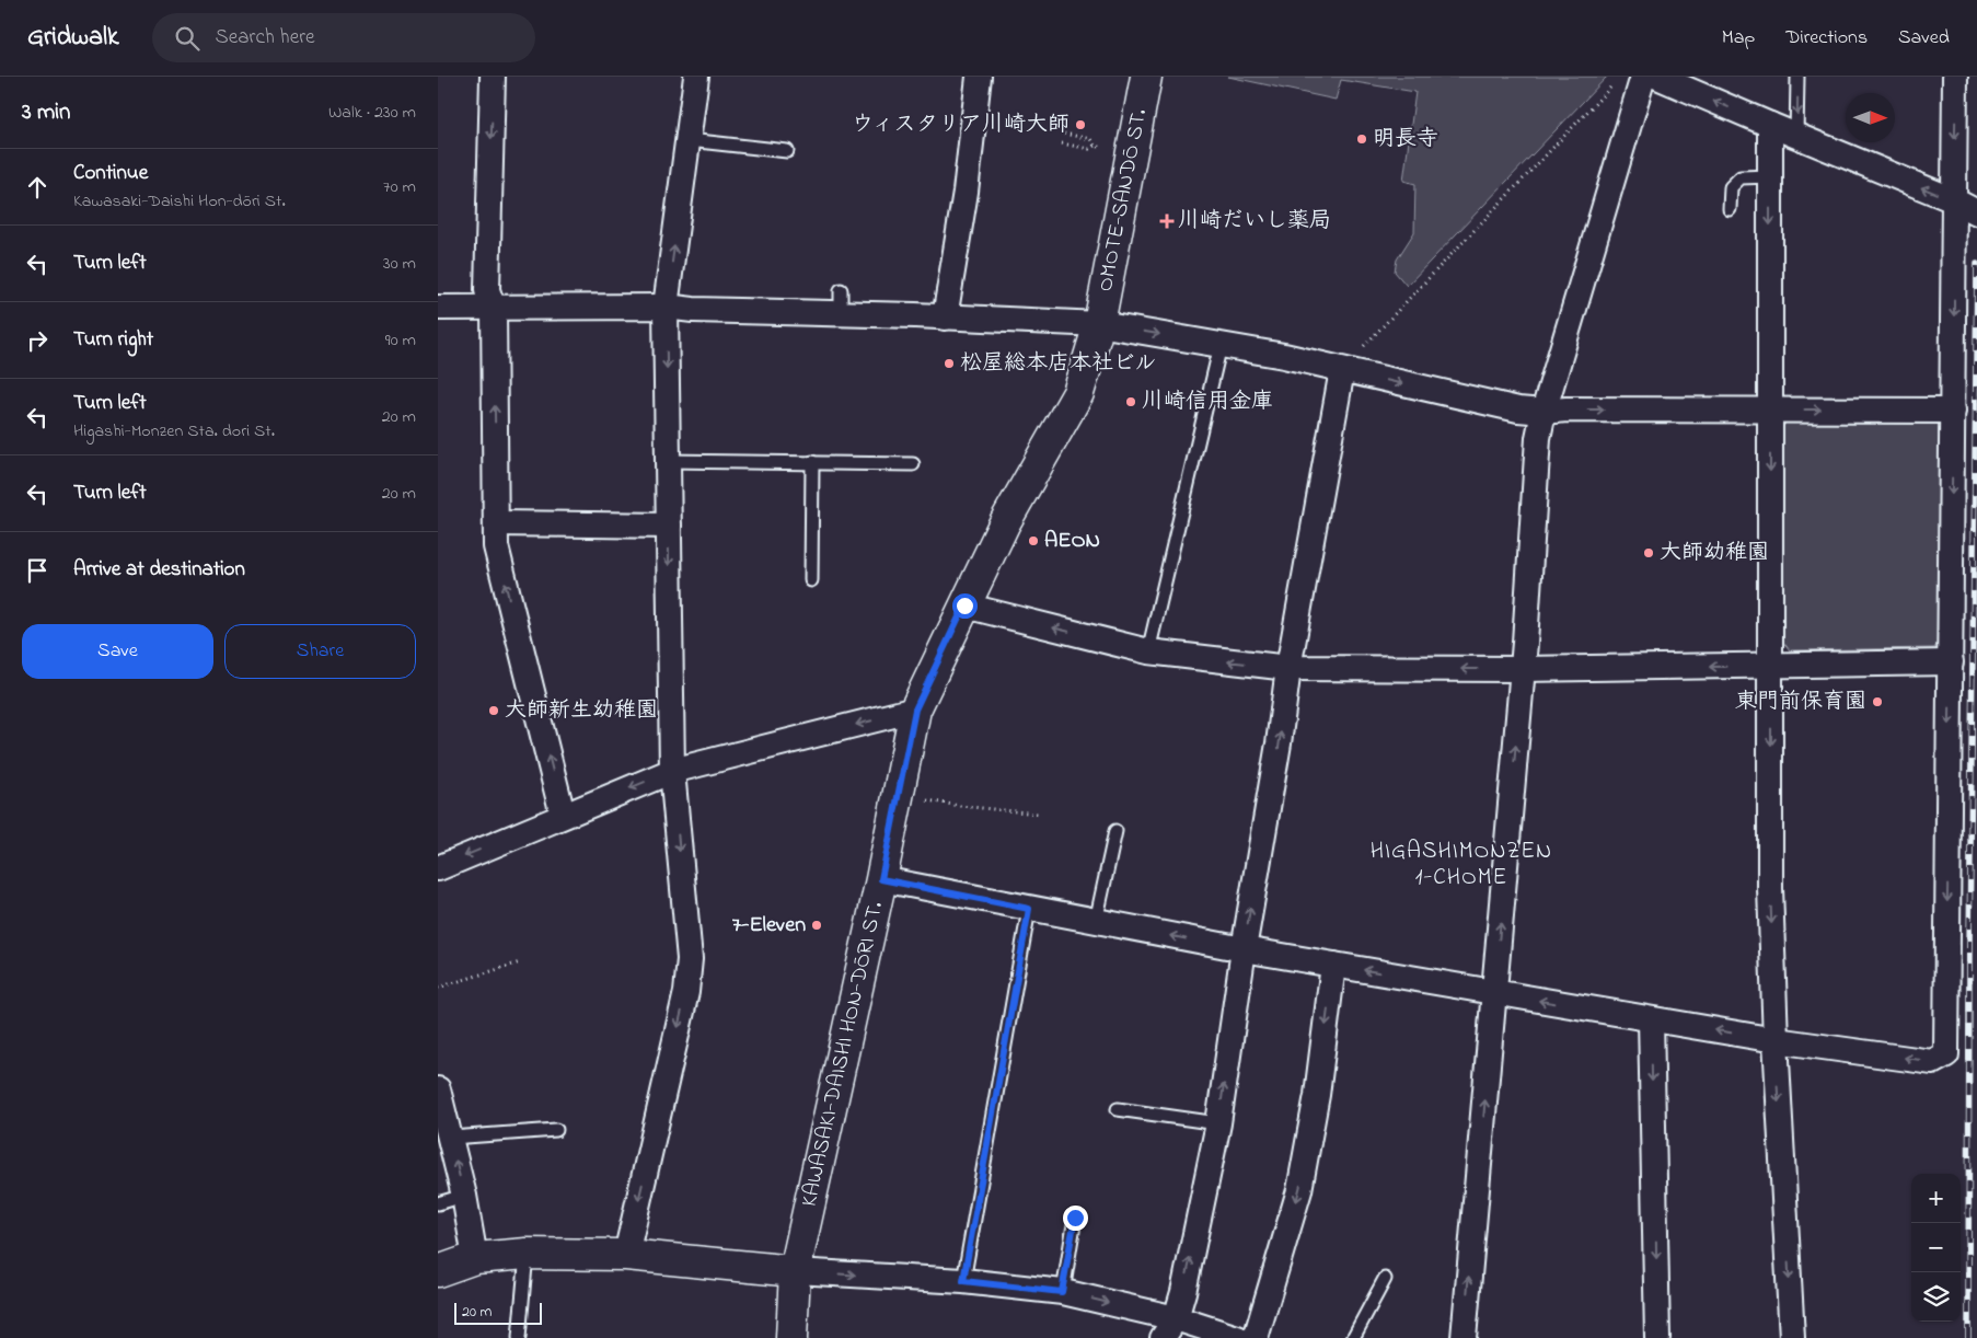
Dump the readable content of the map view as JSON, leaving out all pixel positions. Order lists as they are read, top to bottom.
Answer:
{
  "streets": {
    "street": ["OMOTE-SANDŌ ST.", "KAWASAKI-DAISHI HON-DŌRI ST."]
  },
  "crossings": [
    ["OMOTE-SANDŌ ST.", "KAWASAKI-DAISHI HON-DŌRI ST."]
  ],
  "districts": ["HIGASHIMONZEN 1-CHOME"],
  "places": {
    "other": [
      "ウィスタリア川崎大師",
      "明長寺",
      "松屋総本店本社ビル",
      "川崎信用金庫",
      "AEON",
      "大師幼稚園",
      "東門前保育園",
      "大師新生幼稚園",
      "7-Eleven"
    ],
    "health": ["川崎だいし薬局"]
  },
  "scale_bar": "20 m",
  "north": "right",
  "page": {
    "header": "Gridwalk",
    "search": "Search here",
    "nav": ["Map", "Directions", "Saved"],
    "heading": ["3 min", "Walk · 230 m"],
    "list": [
      ["Continue", "Kawasaki-Daishi Hon-dōri St.", "70 m"],
      ["Turn left", "30 m"],
      ["Turn right", "90 m"],
      ["Turn left", "Higashi-Monzen Sta. dori St.", "20 m"],
      ["Turn left", "20 m"],
      "Arrive at destination"
    ],
    "buttons": ["Save", "Share"],
    "map_buttons": ["+", "−"],
    "scale": "20 m"
  }
}
